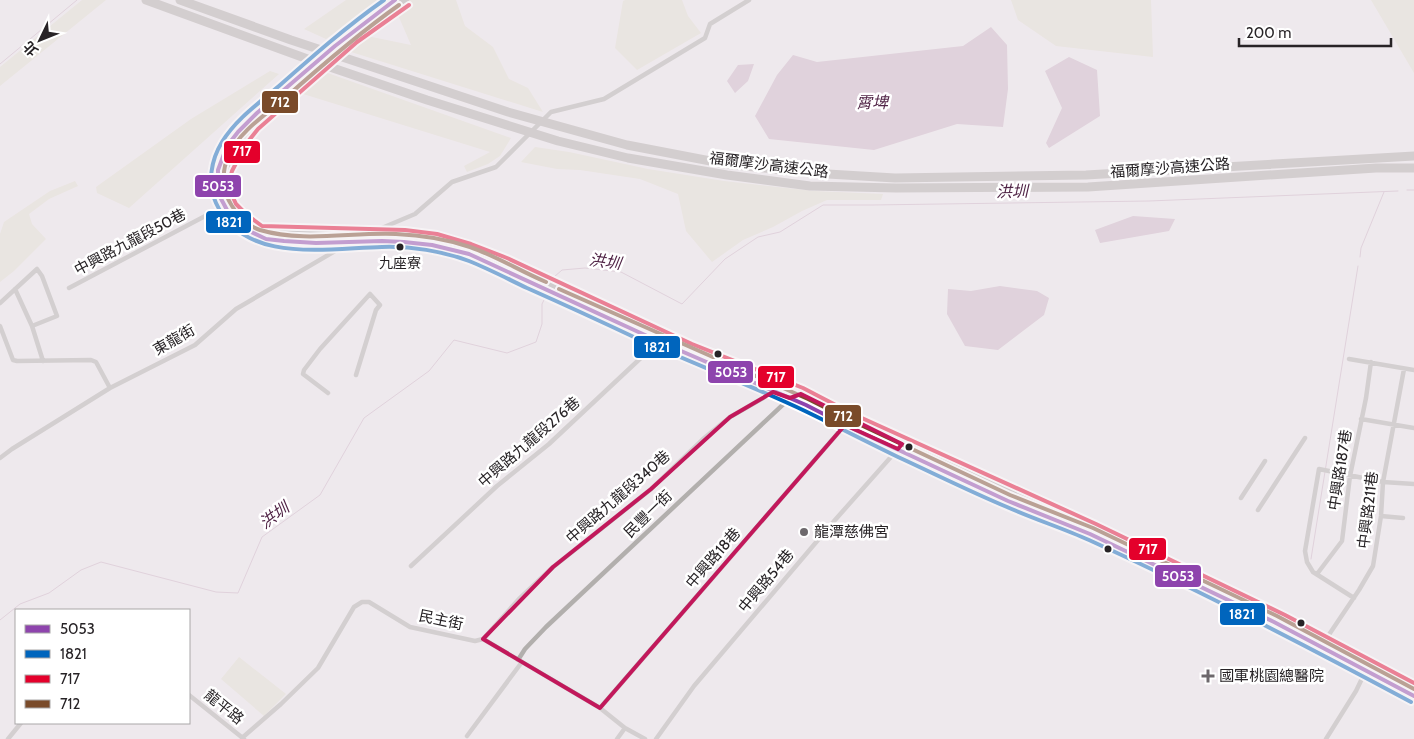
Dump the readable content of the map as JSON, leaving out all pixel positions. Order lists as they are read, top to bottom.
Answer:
{
  "streets": {
    "highway": ["福爾摩沙高速公路"],
    "street": [
      "中興路九龍段50巷",
      "東龍街",
      "中興路九龍段276巷",
      "中興路187巷",
      "中興路九龍段340巷",
      "中興路211巷",
      "民豐一街",
      "中興路18巷",
      "中興路54巷",
      "民主街",
      "龍平路"
    ]
  },
  "crossings": [
    ["中興路九龍段340巷", "民主街"],
    ["民豐一街", "民主街"],
    ["中興路18巷", "民主街"],
    ["民主街", "龍平路"]
  ],
  "water": ["霄埤", "洪圳"],
  "places": {
    "other": ["九座寮", "龍潭慈佛宮"],
    "health": ["國軍桃園總醫院"]
  },
  "lines": [
    "transit line 5053",
    "transit line 1821",
    "transit line 717",
    "transit line 712"
  ],
  "legend": [
    "5053",
    "1821",
    "717",
    "712"
  ],
  "scale_bar": "200 m",
  "north": "bottom left"
}
